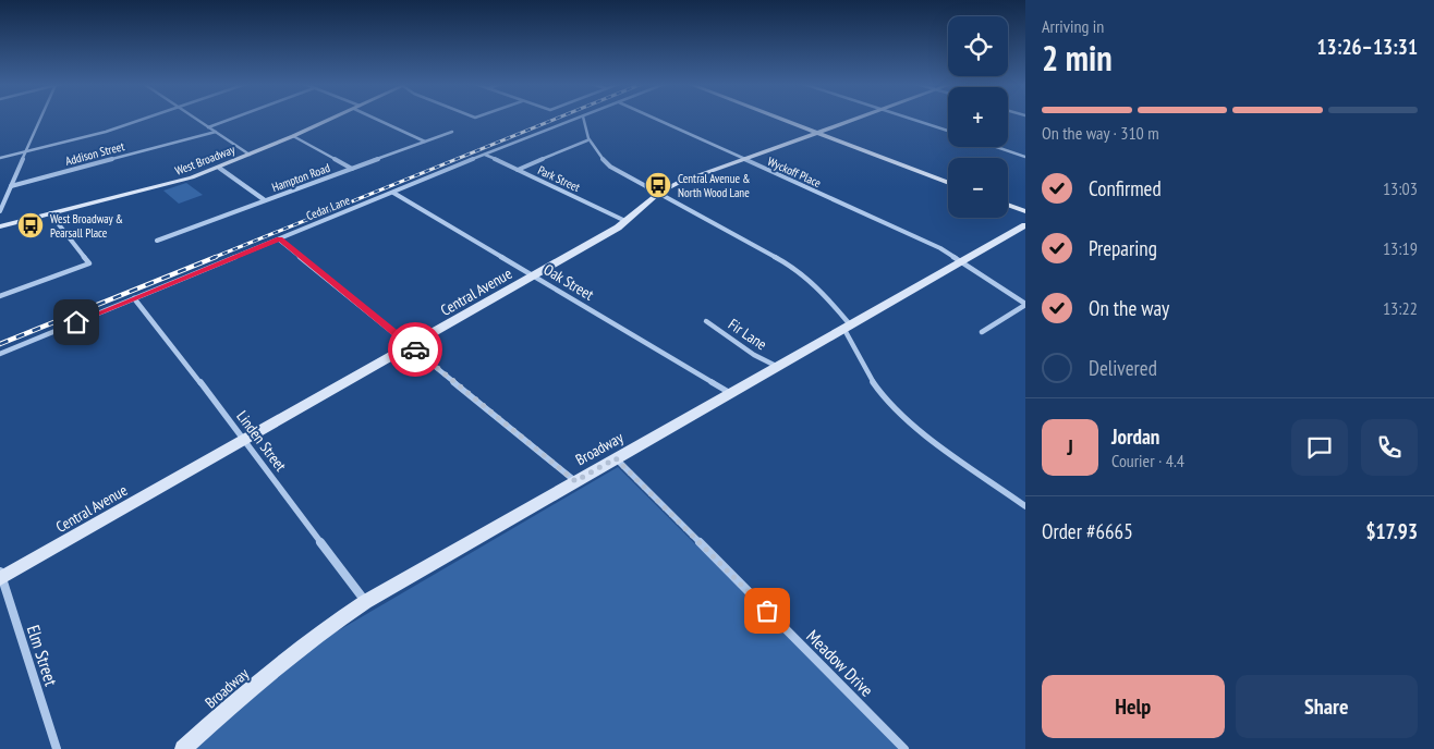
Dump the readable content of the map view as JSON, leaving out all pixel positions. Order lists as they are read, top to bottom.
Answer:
{
  "streets": {
    "street": [
      "Addison Street",
      "West Broadway",
      "Wyckoff Place",
      "Hampton Road",
      "Park Street",
      "Cedar Lane",
      "Oak Street",
      "Central Avenue",
      "Fir Lane",
      "Linden Street",
      "Broadway",
      "Elm Street",
      "Meadow Drive"
    ]
  },
  "crossings": [
    ["Wyckoff Place", "Central Avenue"],
    ["Wyckoff Place", "Broadway"],
    ["Park Street", "Cedar Lane"],
    ["Park Street", "Central Avenue"],
    ["Cedar Lane", "Oak Street"],
    ["Cedar Lane", "Linden Street"],
    ["Oak Street", "Central Avenue"],
    ["Oak Street", "Broadway"],
    ["Central Avenue", "Linden Street"],
    ["Central Avenue", "Elm Street"],
    ["Fir Lane", "Broadway"],
    ["Linden Street", "Broadway"],
    ["Broadway", "Meadow Drive"]
  ],
  "places": {
    "bus stop": ["Central Avenue & North Wood Lane", "West Broadway & Pearsall Place"]
  },
  "page": {
    "heading": ["2 min", "Arriving in", "13:26–13:31"],
    "panel": [
      "Jordan",
      "Courier · 4.4",
      "Order #6665",
      "$17.93"
    ],
    "map_buttons": ["+", "−"],
    "bar": "On the way · 310 m",
    "list": [
      ["Confirmed", "13:03"],
      ["Preparing", "13:19"],
      ["On the way", "13:22"],
      "Delivered"
    ],
    "round": "J",
    "buttons": ["Help", "Share"]
  }
}
